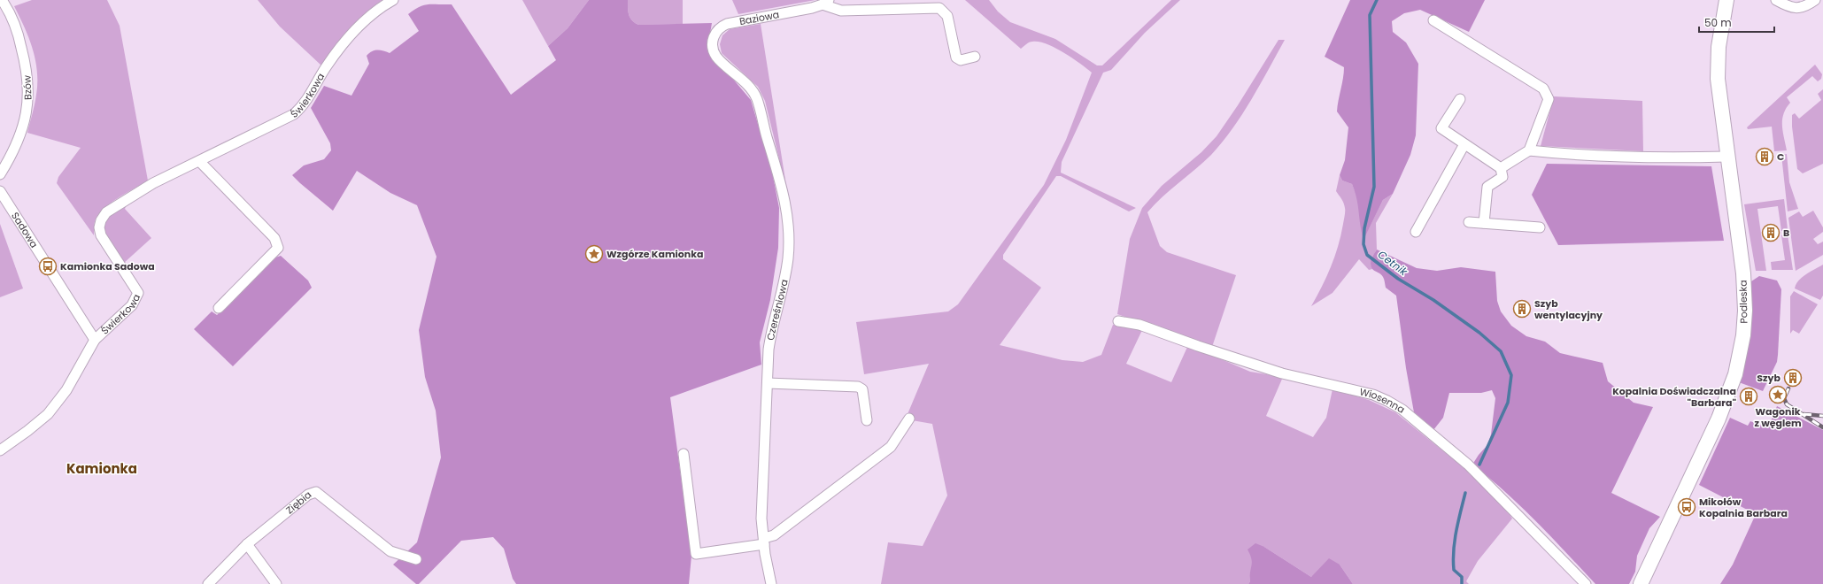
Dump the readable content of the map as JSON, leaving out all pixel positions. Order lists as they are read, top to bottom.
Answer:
{
  "streets": {
    "street": [
      "Baziowa",
      "Bzów",
      "Świerkowa",
      "Sadowa",
      "Podleska",
      "Czereśniowa",
      "Wiosenna",
      "Ziębia"
    ]
  },
  "crossings": [
    ["Baziowa", "Czereśniowa"],
    ["Świerkowa", "Sadowa"]
  ],
  "districts": ["Kamionka"],
  "water": ["Cetnik"],
  "places": {
    "building": [
      "C",
      "B",
      "Szyb wentylacyjny",
      "Szyb",
      "Kopalnia Doświadczalna \"Barbara\""
    ],
    "place": ["Wzgórze Kamionka", "Wagonik z węglem"],
    "bus stop": ["Kamionka Sadowa", "Mikołów Kopalnia Barbara"]
  },
  "scale_bar": "50 m"
}
